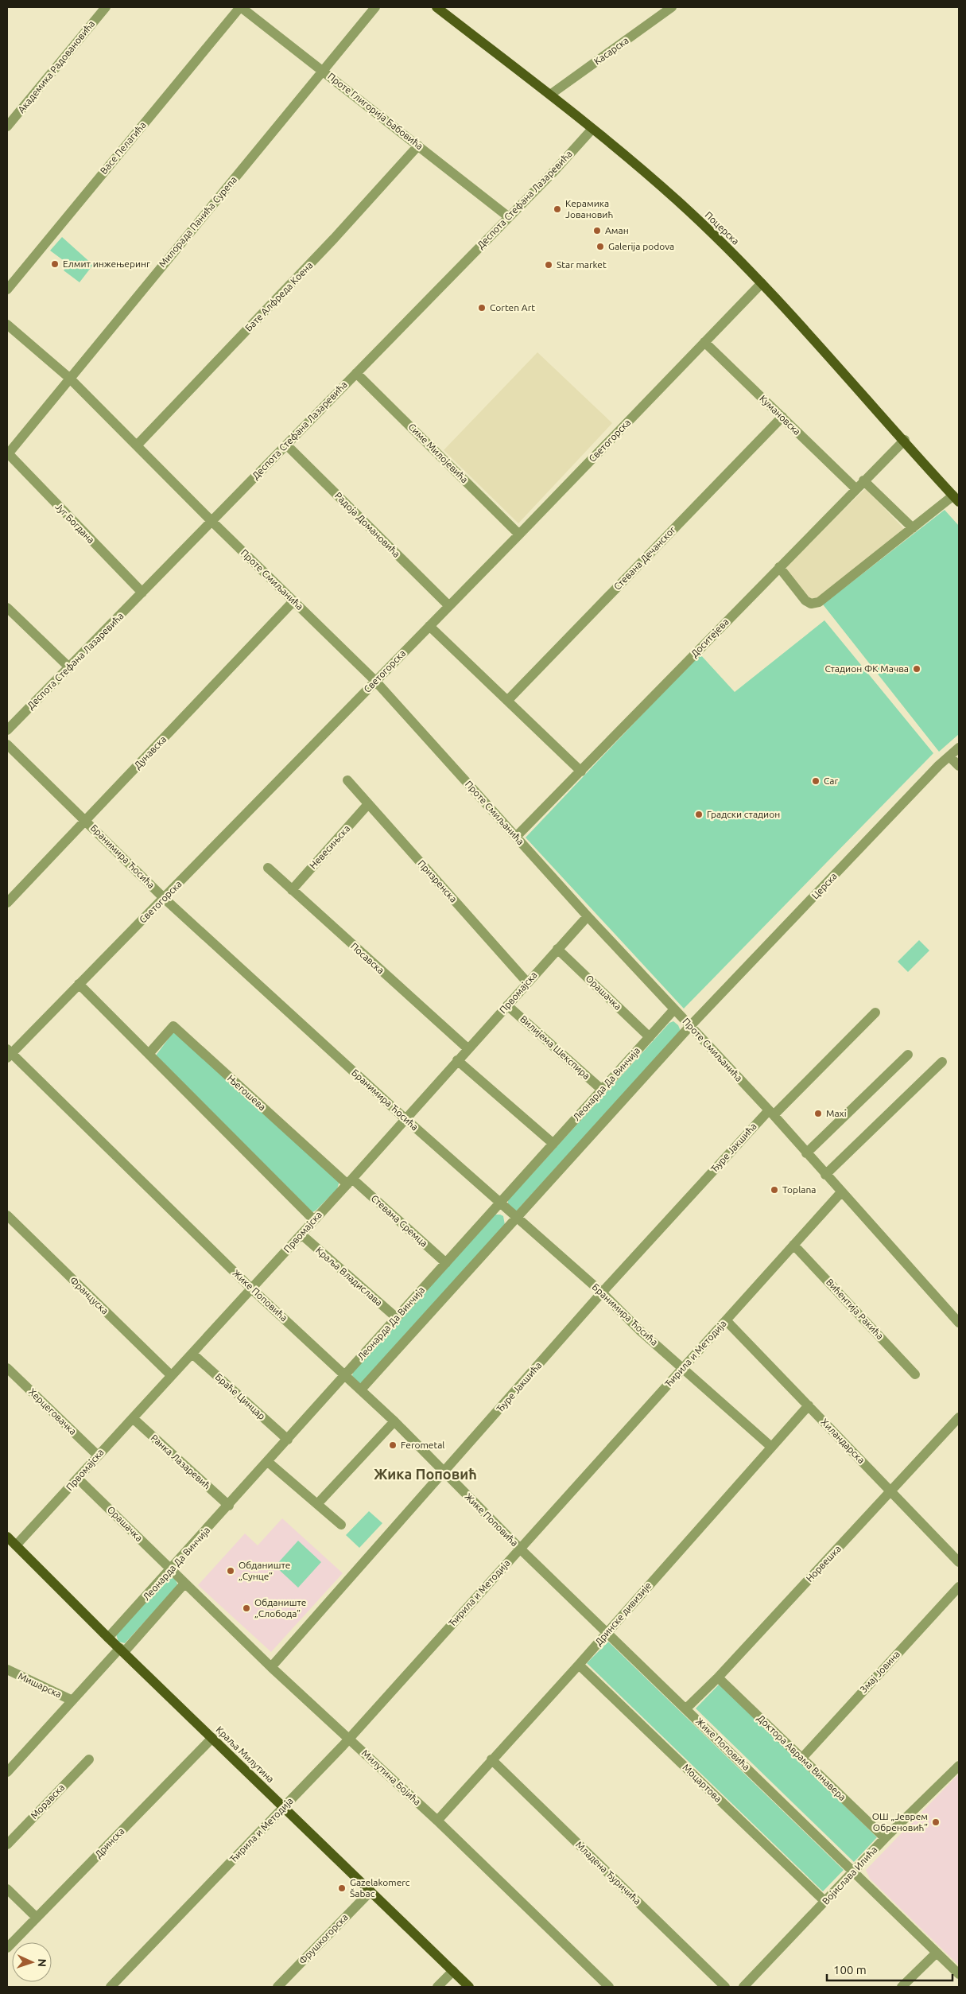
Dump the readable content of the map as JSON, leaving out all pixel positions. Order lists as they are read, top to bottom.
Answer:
{
  "streets": {
    "main road": ["Поцерска", "Краља Милутина"],
    "street": [
      "Касарска",
      "Академика Радовановића",
      "Проте Глигорија Бабовића",
      "Васе Пелагића",
      "Деспота Стефана Лазаревића",
      "Милорада Панића Сурепа",
      "Бате Алфреда Коена",
      "Кумановска",
      "Светогорска",
      "Симе Милојевића",
      "Југ Богдана",
      "Радоја Домановића",
      "Стевана Дечанског",
      "Проте Смиљанића",
      "Доситејева",
      "Дунавска",
      "Невесињска",
      "Бранимира Ћосића",
      "Призренска",
      "Церска",
      "Посавска",
      "Првомајска",
      "Орашачка",
      "Вилијема Шекспира",
      "Леонарда Да Винчија",
      "Његошева",
      "Ђуре Јакшића",
      "Стевана Сремца",
      "Краља Владислава",
      "Француска",
      "Жике Поповића",
      "Вићентија Ракића",
      "Ћирила и Методија",
      "Браће Цинцар",
      "Херцеговачка",
      "Хиландарска",
      "Ранка Лазаревић",
      "Норвешка",
      "Дринске дивизије",
      "Змај Јовина",
      "Мишарска",
      "Доктора Аврама Винавера",
      "Милутина Бојића",
      "Моцартова",
      "Моравска",
      "Дринска",
      "Младена Ђуричића",
      "Војислава Илића",
      "Фрушкогорска"
    ]
  },
  "crossings": [
    ["Касарска", "Поцерска"],
    ["Проте Глигорија Бабовића", "Васе Пелагића"],
    ["Проте Глигорија Бабовића", "Деспота Стефана Лазаревића"],
    ["Проте Глигорија Бабовића", "Милорада Панића Сурепа"],
    ["Проте Глигорија Бабовића", "Бате Алфреда Коена"],
    ["Деспота Стефана Лазаревића", "Поцерска"],
    ["Деспота Стефана Лазаревића", "Симе Милојевића"],
    ["Деспота Стефана Лазаревића", "Југ Богдана"],
    ["Деспота Стефана Лазаревића", "Радоја Домановића"],
    ["Деспота Стефана Лазаревића", "Проте Смиљанића"],
    ["Милорада Панића Сурепа", "Југ Богдана"],
    ["Милорада Панића Сурепа", "Проте Смиљанића"],
    ["Поцерска", "Светогорска"],
    ["Поцерска", "Доситејева"],
    ["Бате Алфреда Коена", "Проте Смиљанића"],
    ["Кумановска", "Светогорска"],
    ["Кумановска", "Стевана Дечанског"],
    ["Кумановска", "Доситејева"],
    ["Светогорска", "Симе Милојевића"],
    ["Светогорска", "Радоја Домановића"],
    ["Светогорска", "Проте Смиљанића"],
    ["Светогорска", "Бранимира Ћосића"],
    ["Светогорска", "Жике Поповића"],
    ["Проте Смиљанића", "Доситејева"],
    ["Проте Смиљанића", "Дунавска"],
    ["Проте Смиљанића", "Церска"],
    ["Проте Смиљанића", "Првомајска"],
    ["Проте Смиљанића", "Леонарда Да Винчија"],
    ["Проте Смиљанића", "Ђуре Јакшића"],
    ["Проте Смиљанића", "Ћирила и Методија"],
    ["Дунавска", "Бранимира Ћосића"],
    ["Невесињска", "Призренска"],
    ["Невесињска", "Посавска"],
    ["Бранимира Ћосића", "Првомајска"],
    ["Бранимира Ћосића", "Леонарда Да Винчија"],
    ["Бранимира Ћосића", "Ђуре Јакшића"],
    ["Бранимира Ћосића", "Ћирила и Методија"],
    ["Бранимира Ћосића", "Дринске дивизије"],
    ["Призренска", "Првомајска"],
    ["Посавска", "Првомајска"],
    ["Првомајска", "Орашачка"],
    ["Првомајска", "Вилијема Шекспира"],
    ["Првомајска", "Његошева"],
    ["Првомајска", "Стевана Сремца"],
    ["Првомајска", "Краља Владислава"],
    ["Првомајска", "Француска"],
    ["Првомајска", "Жике Поповића"],
    ["Првомајска", "Браће Цинцар"],
    ["Првомајска", "Херцеговачка"],
    ["Првомајска", "Ранка Лазаревић"],
    ["Првомајска", "Краља Милутина"],
    ["Орашачка", "Леонарда Да Винчија"],
    ["Орашачка", "Милутина Бојића"],
    ["Вилијема Шекспира", "Леонарда Да Винчија"],
    ["Леонарда Да Винчија", "Стевана Сремца"],
    ["Леонарда Да Винчија", "Краља Владислава"],
    ["Леонарда Да Винчија", "Жике Поповића"],
    ["Леонарда Да Винчија", "Браће Цинцар"],
    ["Леонарда Да Винчија", "Ранка Лазаревић"],
    ["Леонарда Да Винчија", "Мишарска"],
    ["Леонарда Да Винчија", "Краља Милутина"],
    ["Леонарда Да Винчија", "Милутина Бојића"],
    ["Његошева", "Стевана Сремца"],
    ["Ђуре Јакшића", "Жике Поповића"],
    ["Ђуре Јакшића", "Милутина Бојића"],
    ["Жике Поповића", "Ћирила и Методија"],
    ["Жике Поповића", "Норвешка"],
    ["Жике Поповића", "Дринске дивизије"],
    ["Жике Поповића", "Војислава Илића"],
    ["Вићентија Ракића", "Ћирила и Методија"],
    ["Ћирила и Методија", "Хиландарска"],
    ["Ћирила и Методија", "Краља Милутина"],
    ["Ћирила и Методија", "Милутина Бојића"],
    ["Хиландарска", "Норвешка"],
    ["Хиландарска", "Дринске дивизије"],
    ["Норвешка", "Доктора Аврама Винавера"],
    ["Дринске дивизије", "Милутина Бојића"],
    ["Дринске дивизије", "Моцартова"],
    ["Дринске дивизије", "Младена Ђуричића"],
    ["Змај Јовина", "Доктора Аврама Винавера"],
    ["Краља Милутина", "Дринска"],
    ["Краља Милутина", "Фрушкогорска"],
    ["Доктора Аврама Винавера", "Војислава Илића"],
    ["Моцартова", "Војислава Илића"]
  ],
  "districts": ["Жика Поповић"],
  "places": [
    "Керамика Јовановић",
    "Аман",
    "Galerija podova",
    "Елмит инжењеринг",
    "Star market",
    "Corten Art",
    "Стадион ФК Мачва",
    "Car",
    "Градски стадион",
    "Maxi",
    "Toplana",
    "Ferometal",
    "Обданиште „Сунце”",
    "Обданиште „Слобода”",
    "ОШ „Јеврем Обреновић”",
    "Gazelakomerc Šabac"
  ],
  "scale_bar": "100 m",
  "north": "right"
}
